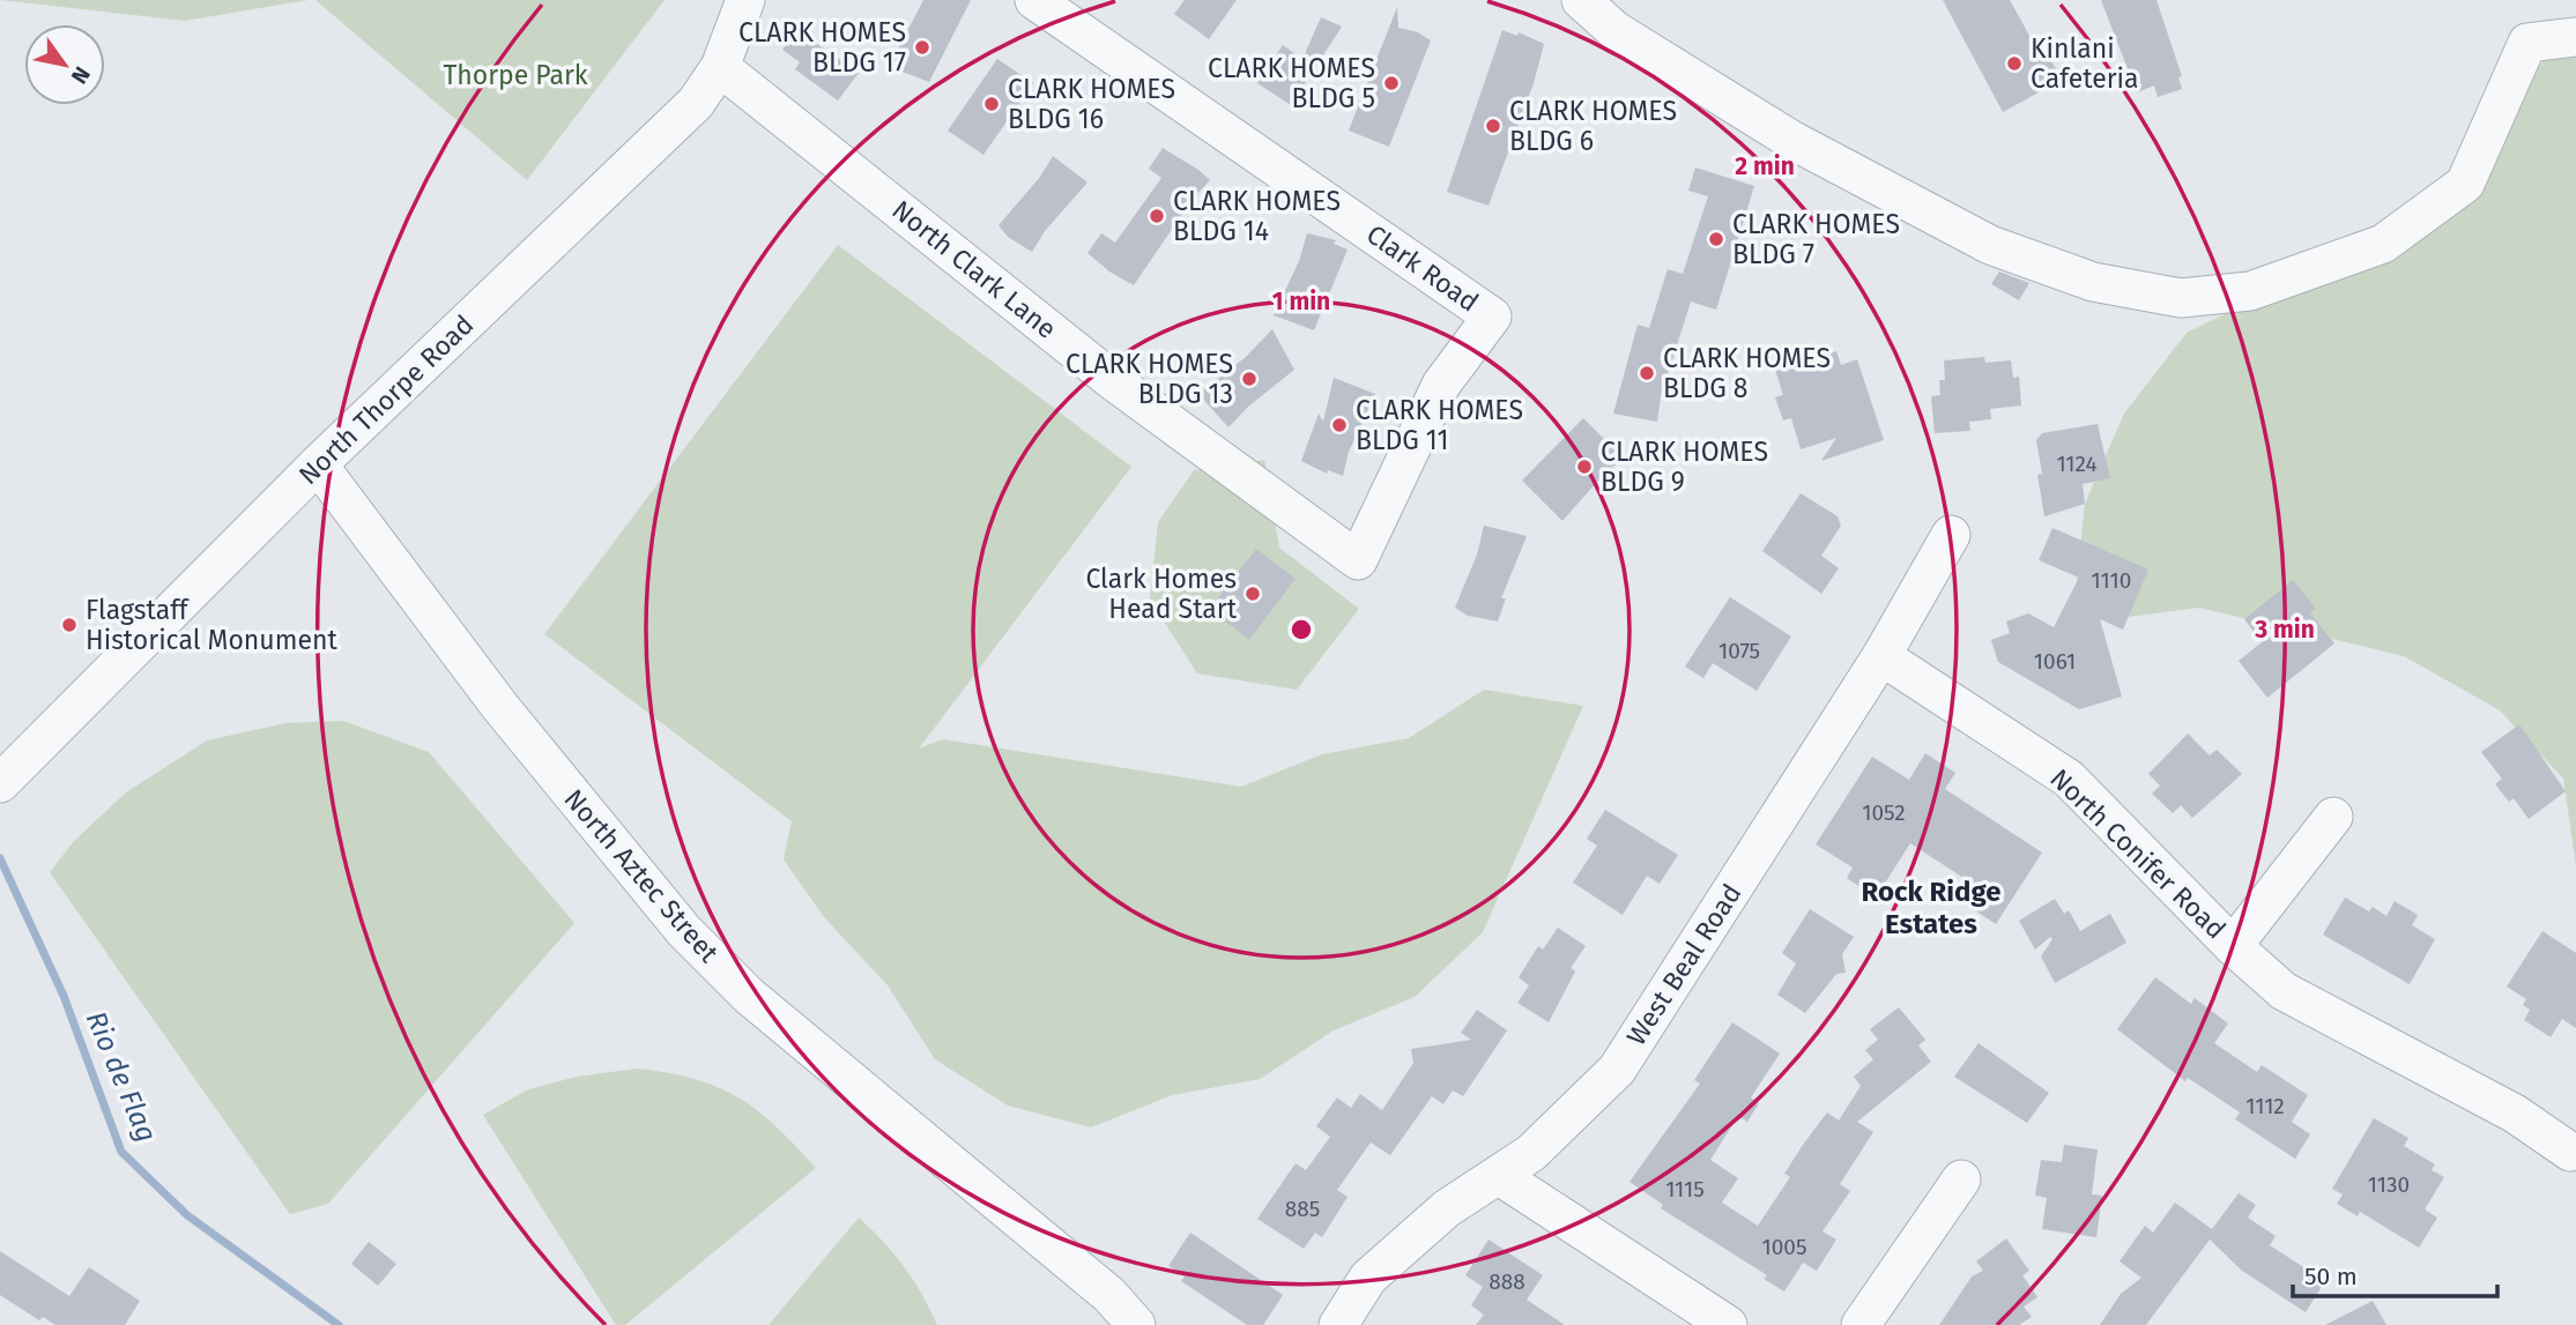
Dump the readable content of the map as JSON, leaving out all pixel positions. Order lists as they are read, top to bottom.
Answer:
{
  "streets": {
    "street": [
      "Clark Road",
      "North Clark Lane",
      "North Thorpe Road",
      "North Conifer Road",
      "North Aztec Street",
      "West Beal Road"
    ]
  },
  "crossings": [
    ["Clark Road", "North Clark Lane"],
    ["North Clark Lane", "North Thorpe Road"],
    ["North Thorpe Road", "North Aztec Street"],
    ["North Conifer Road", "West Beal Road"]
  ],
  "districts": ["Rock Ridge Estates"],
  "water": ["Rio de Flag"],
  "parks": ["Thorpe Park"],
  "places": [
    "CLARK HOMES BLDG 17",
    "Kinlani Cafeteria",
    "CLARK HOMES BLDG 5",
    "CLARK HOMES BLDG 16",
    "CLARK HOMES BLDG 6",
    "CLARK HOMES BLDG 14",
    "CLARK HOMES BLDG 7",
    "CLARK HOMES BLDG 8",
    "CLARK HOMES BLDG 13",
    "CLARK HOMES BLDG 11",
    "CLARK HOMES BLDG 9",
    "Clark Homes Head Start",
    "Flagstaff Historical Monument"
  ],
  "house_numbers": [
    "1124",
    "1110",
    "1075",
    "1061",
    "1052",
    "1112",
    "1130",
    "1115",
    "885",
    "1005",
    "888"
  ],
  "scale_bar": "50 m",
  "north": "bottom right",
  "rings": ["2 min", "1 min", "3 min"]
}
